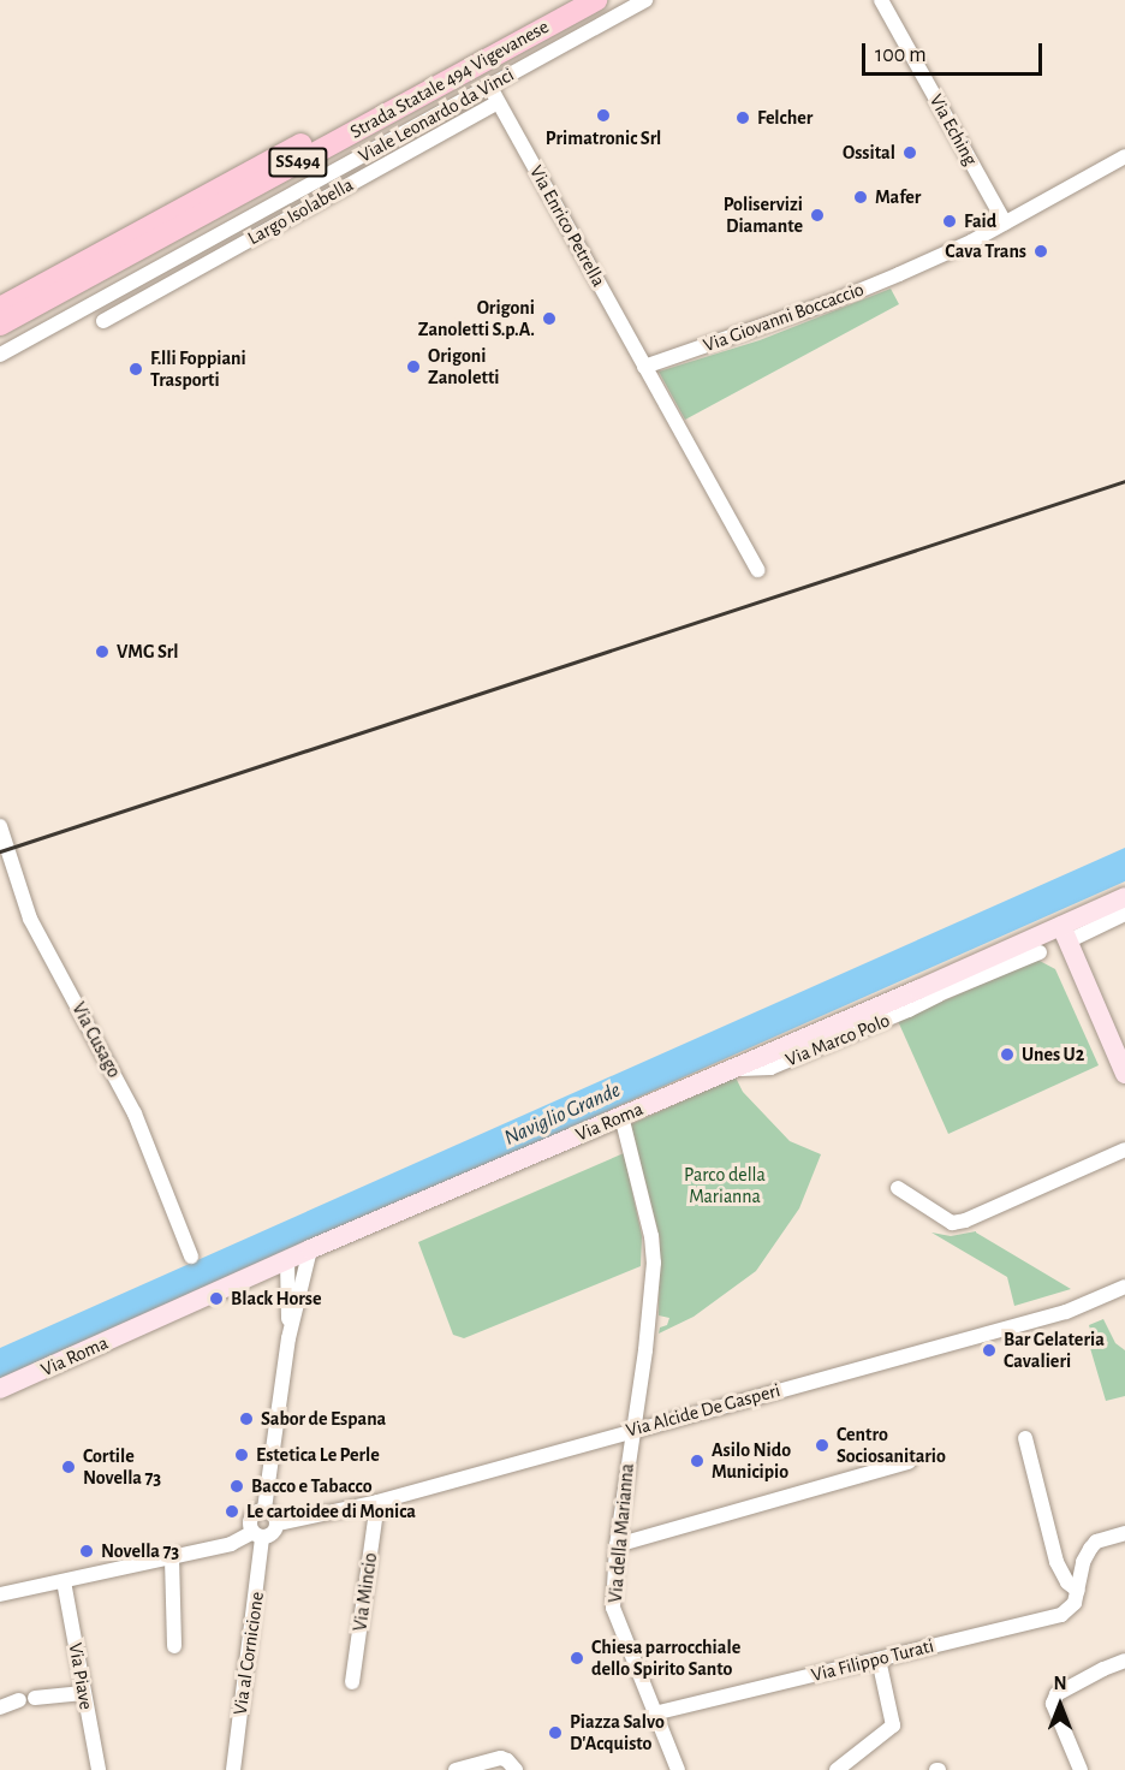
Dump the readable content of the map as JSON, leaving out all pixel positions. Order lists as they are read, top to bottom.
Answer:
{
  "streets": {
    "main road": ["Strada Statale 494 Vigevanese", "SS494"],
    "street": [
      "Viale Leonardo da Vinci",
      "Via Eching",
      "Largo Isolabella",
      "Via Enrico Petrella",
      "Via Giovanni Boccaccio",
      "Via Cusago",
      "Via Roma",
      "Via Alcide De Gasperi",
      "Via della Marianna",
      "Via Mincio",
      "Via al Cornicione",
      "Via Filippo Turati",
      "Via Piave"
    ]
  },
  "crossings": [
    ["Viale Leonardo da Vinci", "Via Enrico Petrella"],
    ["Via Eching", "Via Giovanni Boccaccio"],
    ["Largo Isolabella", "Via Enrico Petrella"],
    ["Via Enrico Petrella", "Via Giovanni Boccaccio"],
    ["Via Roma", "Via della Marianna"],
    ["Via Alcide De Gasperi", "Via della Marianna"],
    ["Via Alcide De Gasperi", "Via Mincio"],
    ["Via Alcide De Gasperi", "Via al Cornicione"],
    ["Via della Marianna", "Via Filippo Turati"]
  ],
  "water": ["Naviglio Grande"],
  "parks": ["Parco della Marianna"],
  "places": [
    "Primatronic Srl",
    "Felcher",
    "Ossital",
    "Mafer",
    "Poliservizi Diamante",
    "Faid",
    "Cava Trans",
    "Origoni Zanoletti S.p.A.",
    "Origoni Zanoletti",
    "F.lli Foppiani Trasporti",
    "VMG Srl",
    "Unes U2",
    "Black Horse",
    "Bar Gelateria Cavalieri",
    "Sabor de Espana",
    "Centro Sociosanitario",
    "Estetica Le Perle",
    "Asilo Nido Municipio",
    "Cortile Novella 73",
    "Bacco e Tabacco",
    "Le cartoidee di Monica",
    "Novella 73",
    "Chiesa parrocchiale dello Spirito Santo",
    "Piazza Salvo D'Acquisto"
  ],
  "scale_bar": "100 m",
  "north": "top"
}
